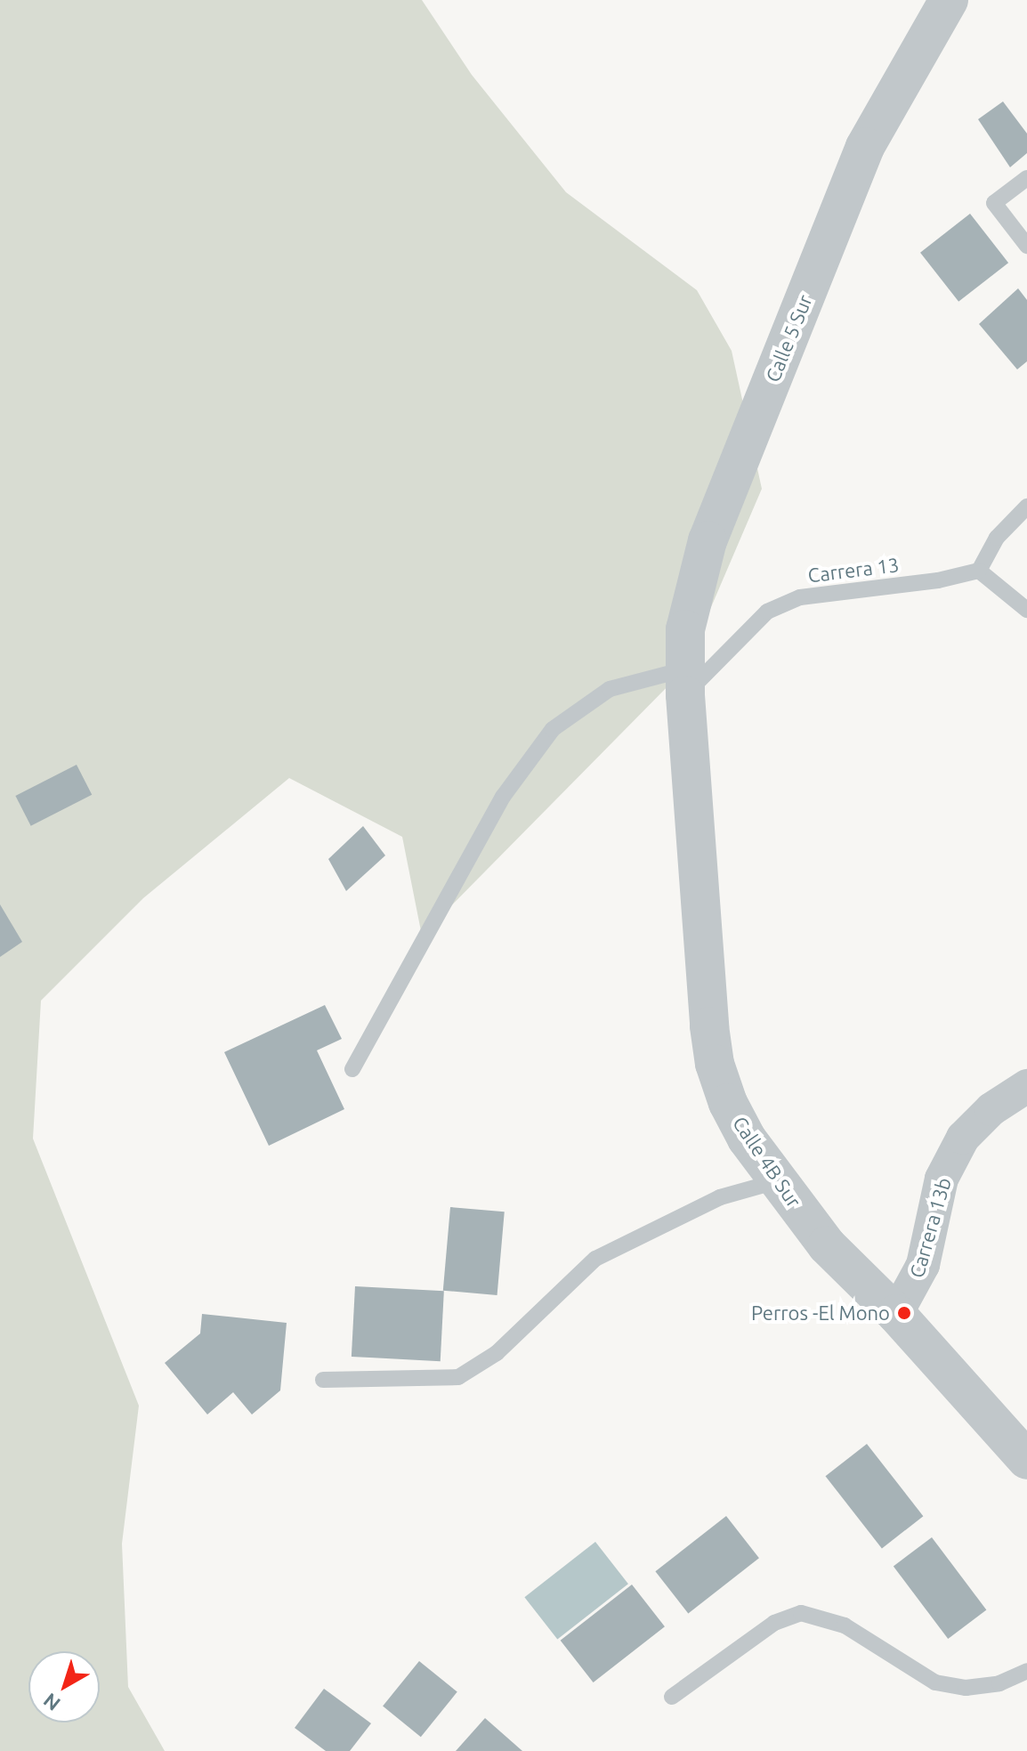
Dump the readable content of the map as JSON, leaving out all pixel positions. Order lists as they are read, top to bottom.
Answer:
{
  "streets": {
    "street": ["Calle 5 Sur", "Calle 4B Sur", "Carrera 13b"],
    "lane": ["Carrera 13"]
  },
  "crossings": [
    ["Calle 5 Sur", "Carrera 13"],
    ["Calle 5 Sur", "Calle 4B Sur"],
    ["Carrera 13", "Calle 4B Sur"],
    ["Calle 4B Sur", "Carrera 13b"]
  ],
  "places": ["Perros -El Mono"],
  "north": "bottom left"
}
